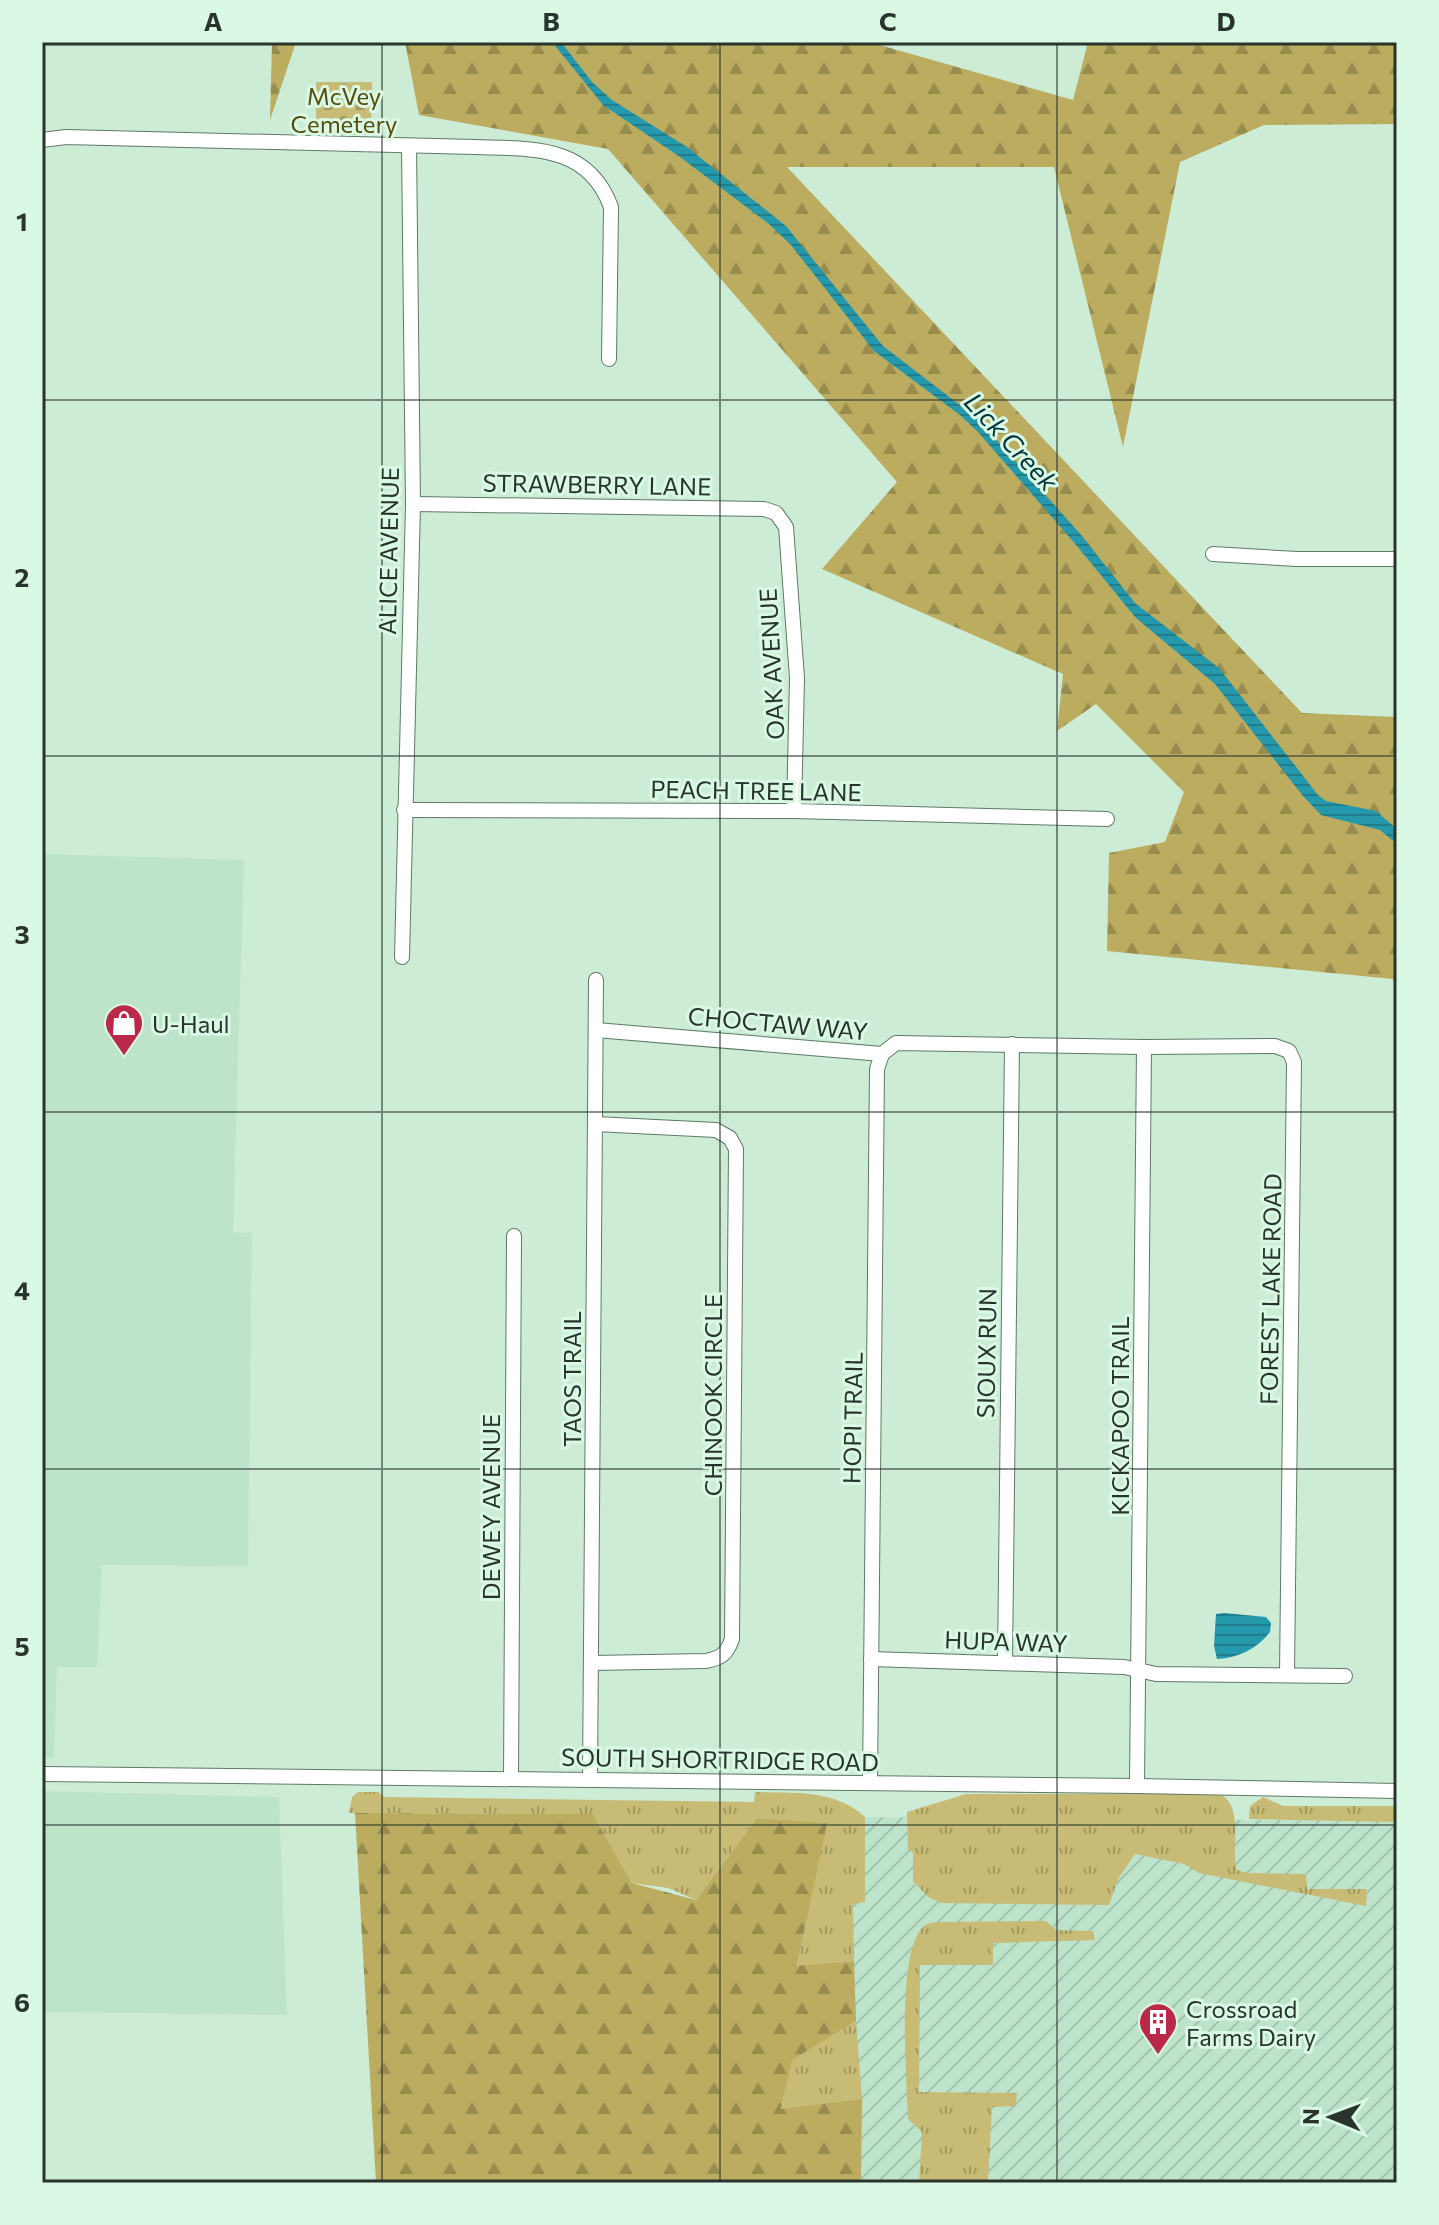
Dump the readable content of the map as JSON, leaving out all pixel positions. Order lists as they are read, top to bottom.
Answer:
{
  "streets": {
    "street": [
      "STRAWBERRY LANE",
      "ALICE AVENUE",
      "OAK AVENUE",
      "PEACH TREE LANE",
      "CHOCTAW WAY",
      "FOREST LAKE ROAD",
      "SIOUX RUN",
      "TAOS TRAIL",
      "CHINOOK CIRCLE",
      "KICKAPOO TRAIL",
      "HOPI TRAIL",
      "DEWEY AVENUE",
      "HUPA WAY",
      "SOUTH SHORTRIDGE ROAD"
    ]
  },
  "crossings": [
    ["STRAWBERRY LANE", "ALICE AVENUE"],
    ["STRAWBERRY LANE", "OAK AVENUE"],
    ["ALICE AVENUE", "PEACH TREE LANE"],
    ["OAK AVENUE", "PEACH TREE LANE"],
    ["CHOCTAW WAY", "FOREST LAKE ROAD"],
    ["CHOCTAW WAY", "SIOUX RUN"],
    ["CHOCTAW WAY", "TAOS TRAIL"],
    ["CHOCTAW WAY", "KICKAPOO TRAIL"],
    ["CHOCTAW WAY", "HOPI TRAIL"],
    ["FOREST LAKE ROAD", "KICKAPOO TRAIL"],
    ["SIOUX RUN", "HUPA WAY"],
    ["TAOS TRAIL", "CHINOOK CIRCLE"],
    ["TAOS TRAIL", "SOUTH SHORTRIDGE ROAD"],
    ["KICKAPOO TRAIL", "HUPA WAY"],
    ["KICKAPOO TRAIL", "SOUTH SHORTRIDGE ROAD"],
    ["HOPI TRAIL", "HUPA WAY"],
    ["HOPI TRAIL", "SOUTH SHORTRIDGE ROAD"],
    ["DEWEY AVENUE", "SOUTH SHORTRIDGE ROAD"]
  ],
  "water": ["Lick Creek"],
  "parks": ["McVey Cemetery"],
  "places": {
    "shop": ["U-Haul"],
    "building": ["Crossroad Farms Dairy"]
  },
  "north": "left",
  "grid": {
    "columns": [
      "A",
      "B",
      "C",
      "D"
    ],
    "rows": [
      "1",
      "2",
      "3",
      "4",
      "5",
      "6"
    ]
  }
}
